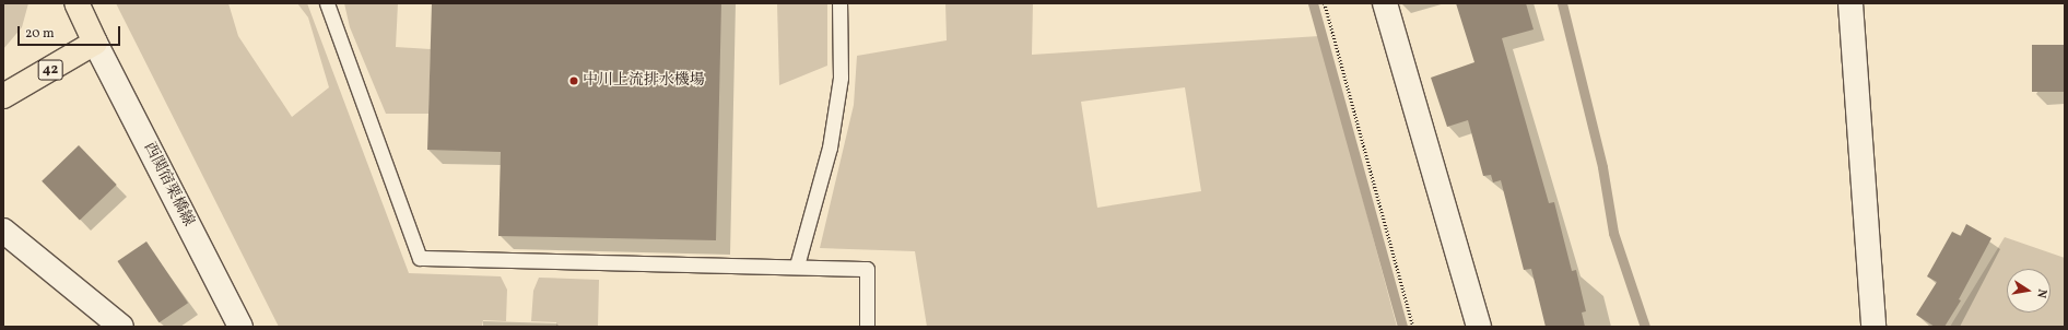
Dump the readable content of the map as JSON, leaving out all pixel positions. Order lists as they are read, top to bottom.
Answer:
{
  "streets": {
    "main road": ["42"],
    "street": ["西関宿栗橋線"]
  },
  "crossings": [
    ["42", "西関宿栗橋線"]
  ],
  "places": ["中川上流排水機場"],
  "scale_bar": "20 m",
  "north": "right"
}
